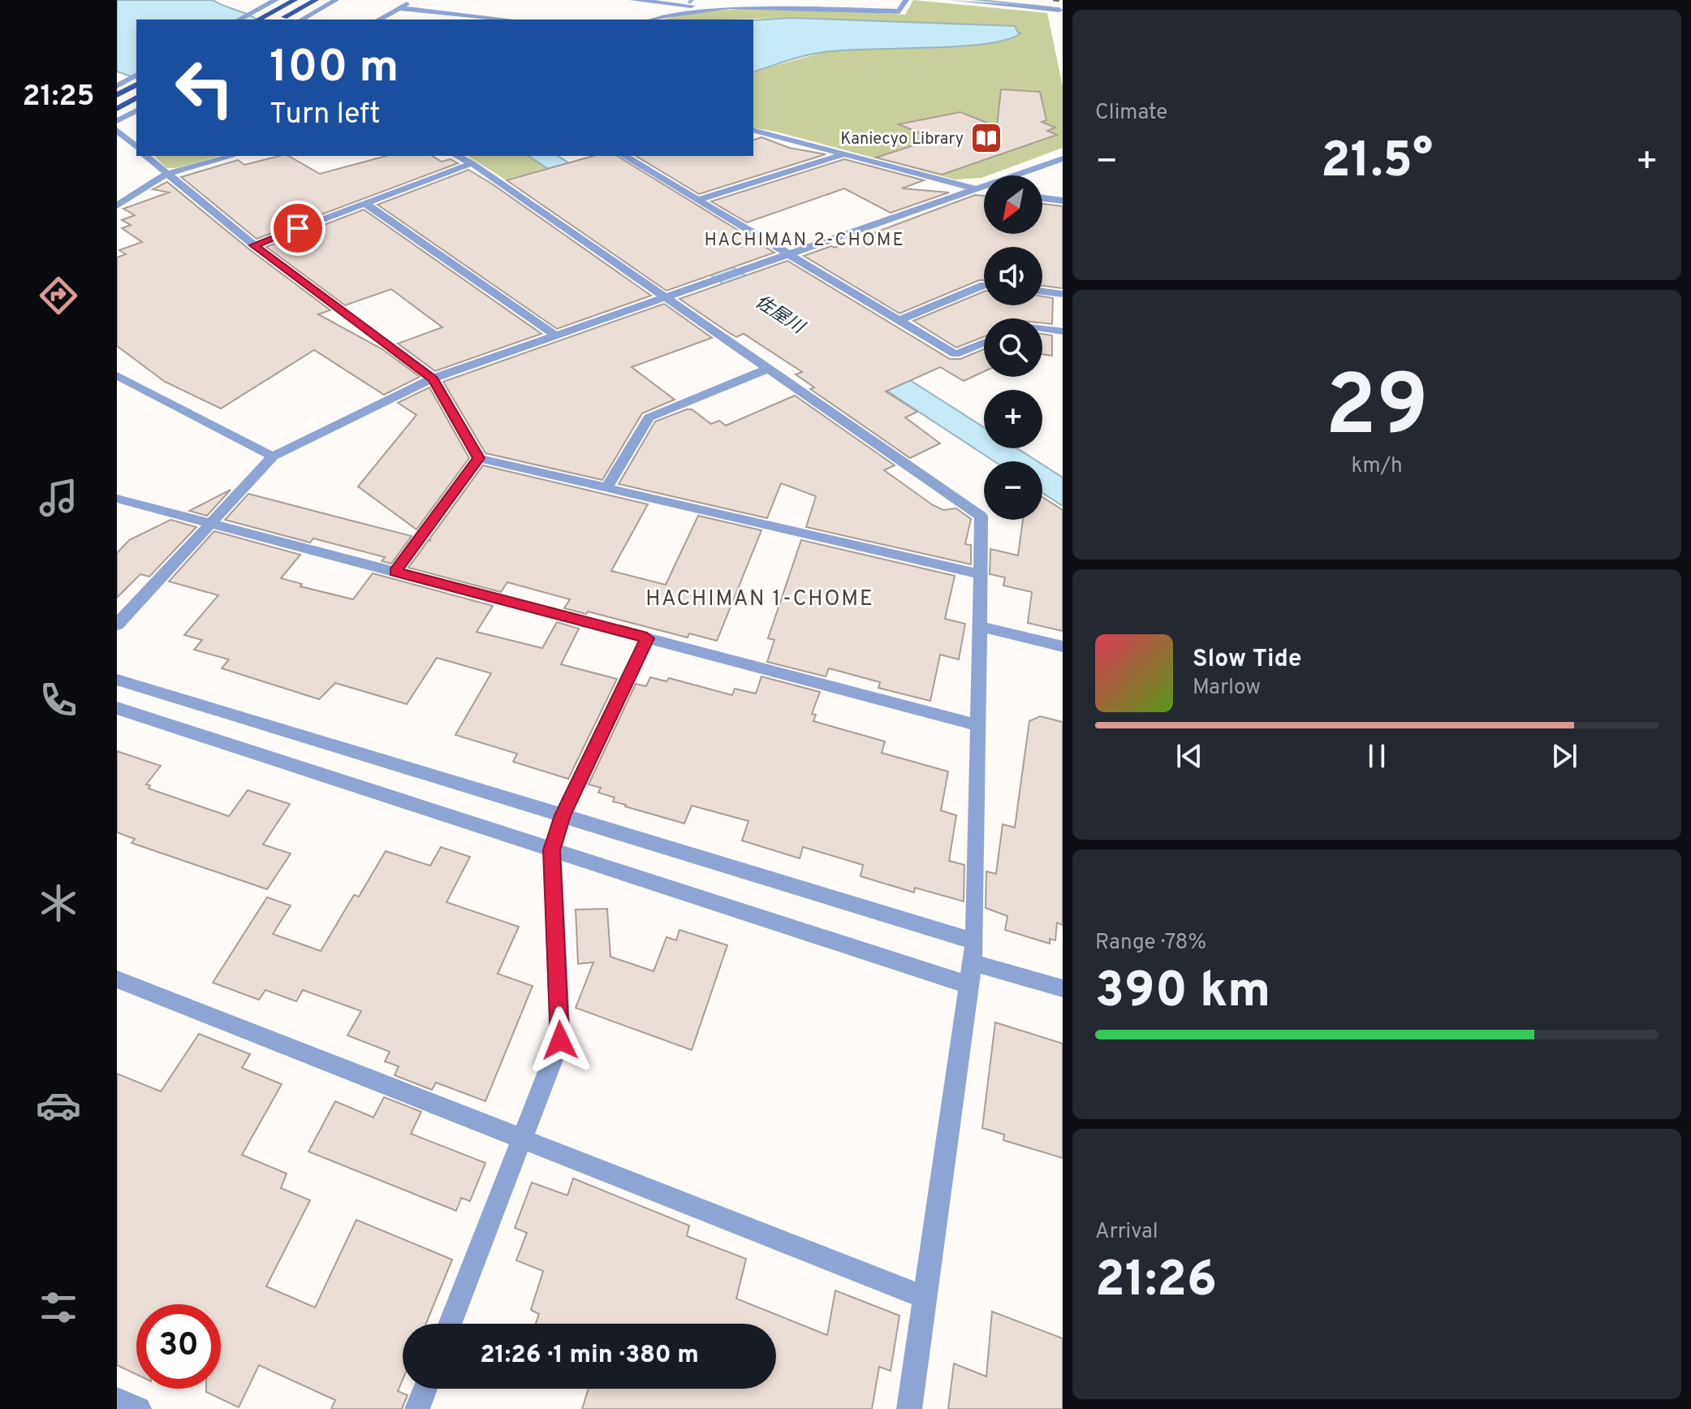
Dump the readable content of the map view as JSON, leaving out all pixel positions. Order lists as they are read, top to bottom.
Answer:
{
  "districts": ["HACHIMAN 2-CHOME", "HACHIMAN 1-CHOME"],
  "water": ["佐屋川"],
  "places": {
    "library": ["Kaniecyo Library"]
  },
  "north": "bottom left",
  "page": {
    "tabs": "21:25",
    "tile": [
      "Climate",
      ["29", "km/h"],
      ["Range · 78%", "390 km"],
      ["Arrival", "21:26"]
    ],
    "turn": ["100 m", "Turn left"],
    "heat": ["−", "21.5°", "+"],
    "map_buttons": ["+", "−"],
    "song": ["Slow Tide", "Marlow"],
    "limit": "30",
    "trip": "21:26 · 1 min · 380 m"
  }
}
